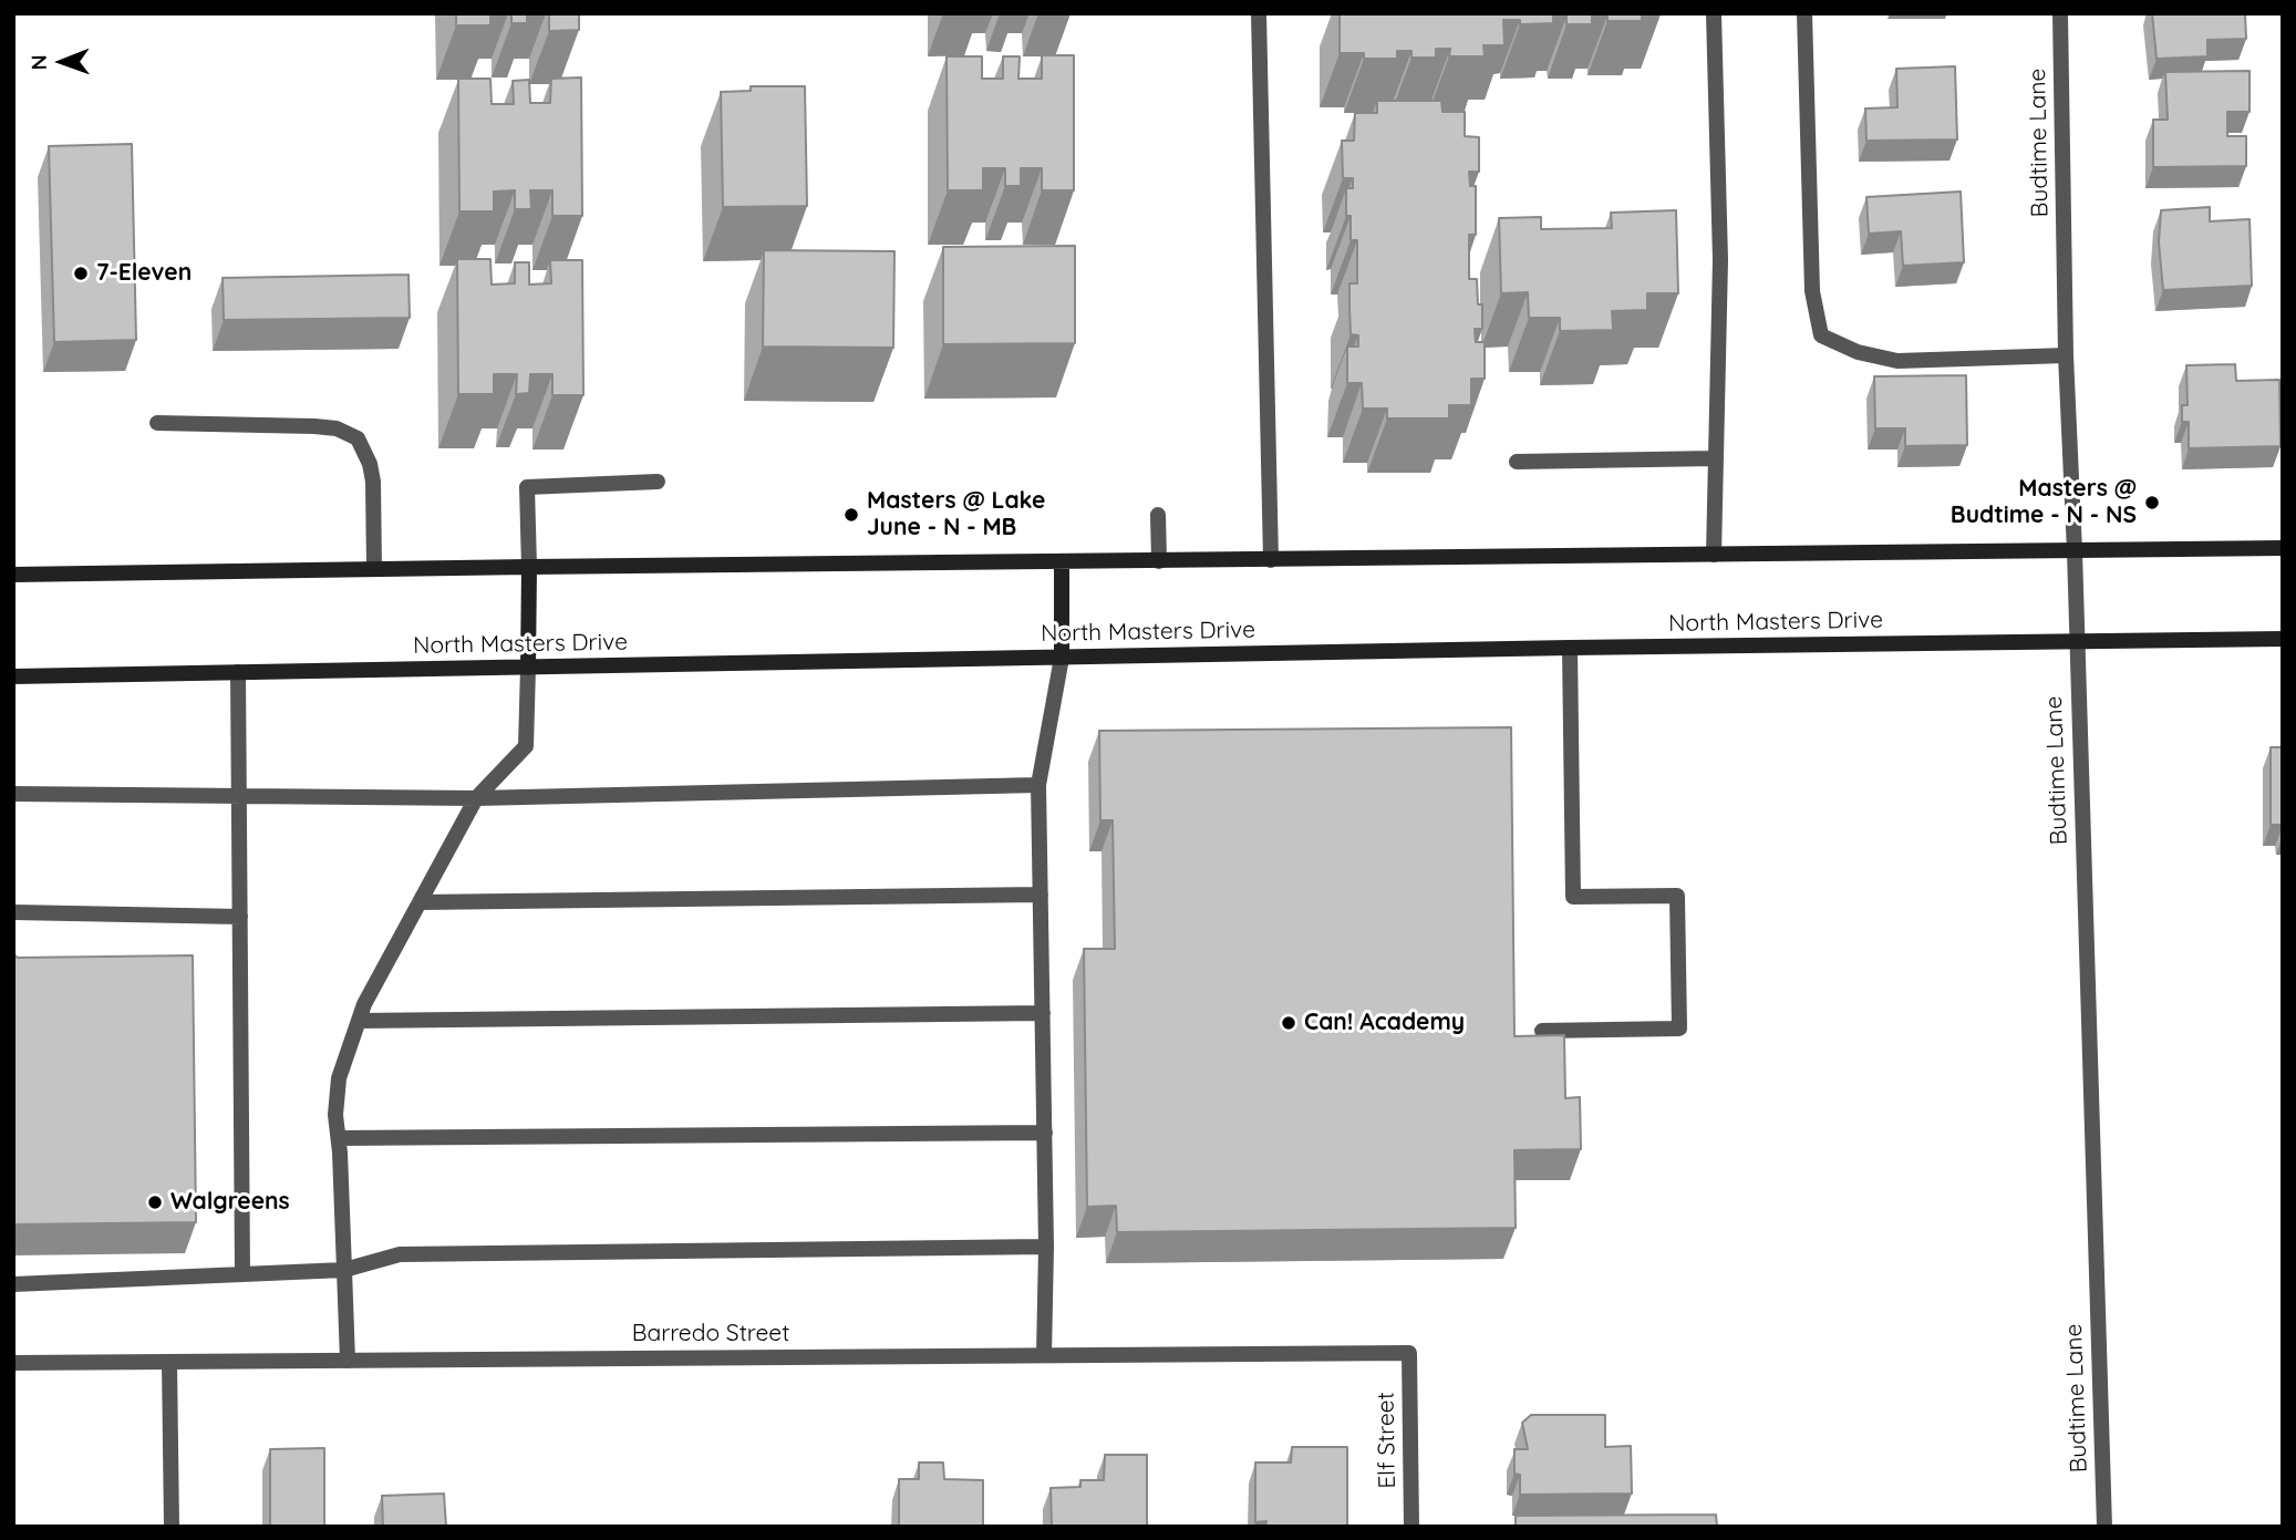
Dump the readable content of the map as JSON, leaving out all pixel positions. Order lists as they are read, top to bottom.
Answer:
{
  "streets": {
    "main road": ["North Masters Drive"],
    "street": ["Budtime Lane", "Barredo Street", "Elf Street"]
  },
  "crossings": [
    ["Budtime Lane", "North Masters Drive"],
    ["Barredo Street", "Elf Street"]
  ],
  "places": [
    "7-Eleven",
    "Masters @ Budtime - N - NS",
    "Masters @ Lake June - N - MB",
    "Can! Academy",
    "Walgreens"
  ],
  "north": "left"
}
